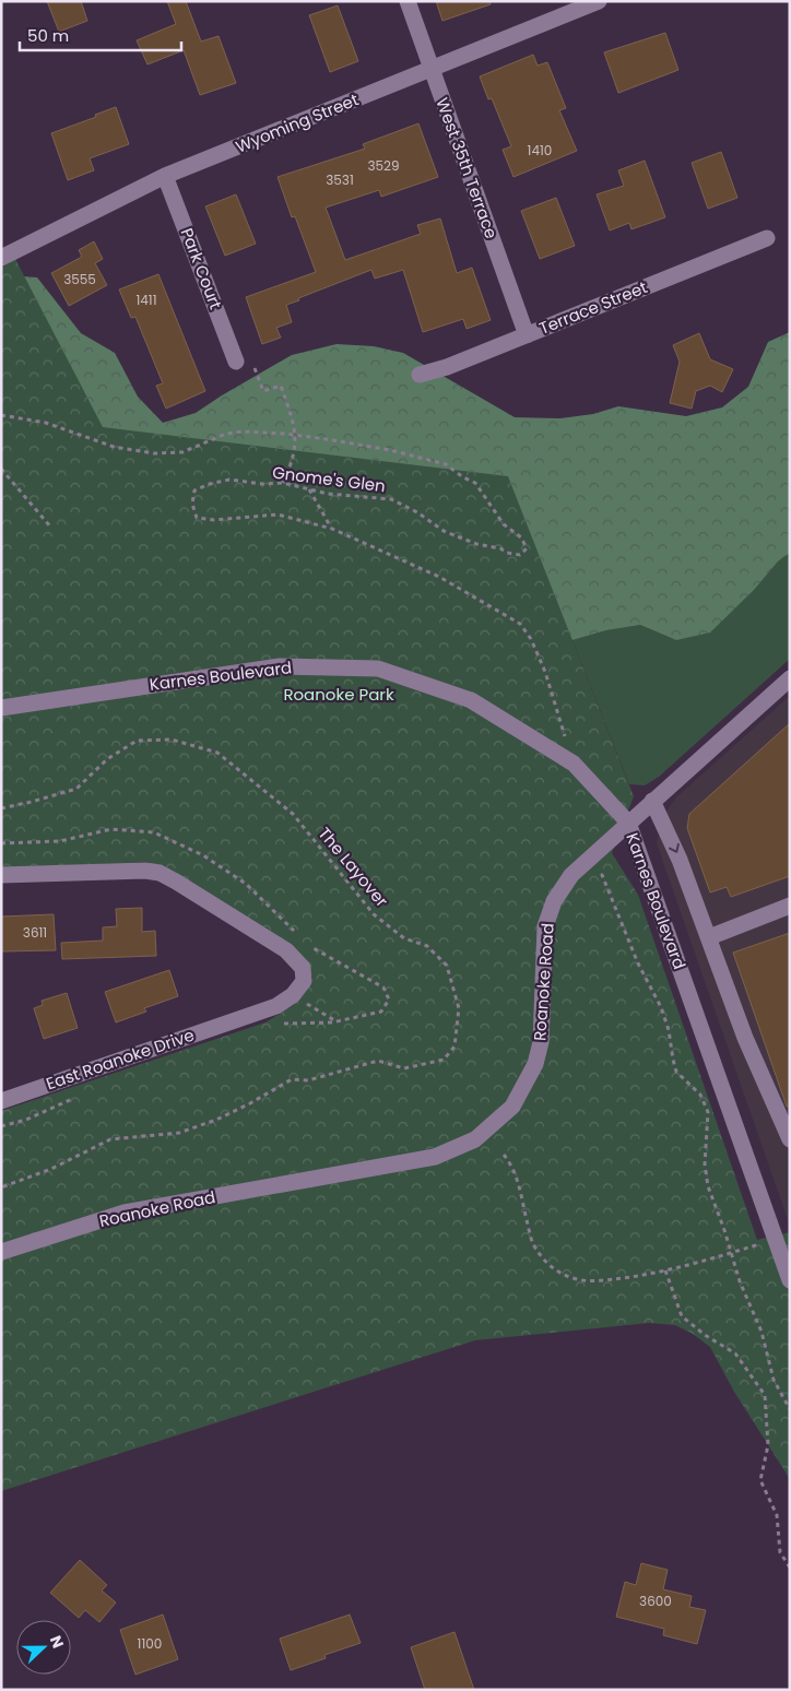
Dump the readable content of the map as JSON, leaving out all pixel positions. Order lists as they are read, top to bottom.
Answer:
{
  "streets": {
    "street": [
      "Wyoming Street",
      "West 35th Terrace",
      "Park Court",
      "Terrace Street",
      "Karnes Boulevard",
      "Roanoke Road",
      "East Roanoke Drive"
    ],
    "path": ["Gnome's Glen", "The Layover"]
  },
  "crossings": [
    ["Wyoming Street", "West 35th Terrace"],
    ["Wyoming Street", "Park Court"],
    ["West 35th Terrace", "Terrace Street"],
    ["Gnome's Glen", "Karnes Boulevard"],
    ["Karnes Boulevard", "Roanoke Road"]
  ],
  "parks": ["Roanoke Park"],
  "house_numbers": [
    "1410",
    "3529",
    "3531",
    "3555",
    "1411",
    "3611",
    "3600",
    "1100"
  ],
  "scale_bar": "50 m",
  "north": "right"
}
